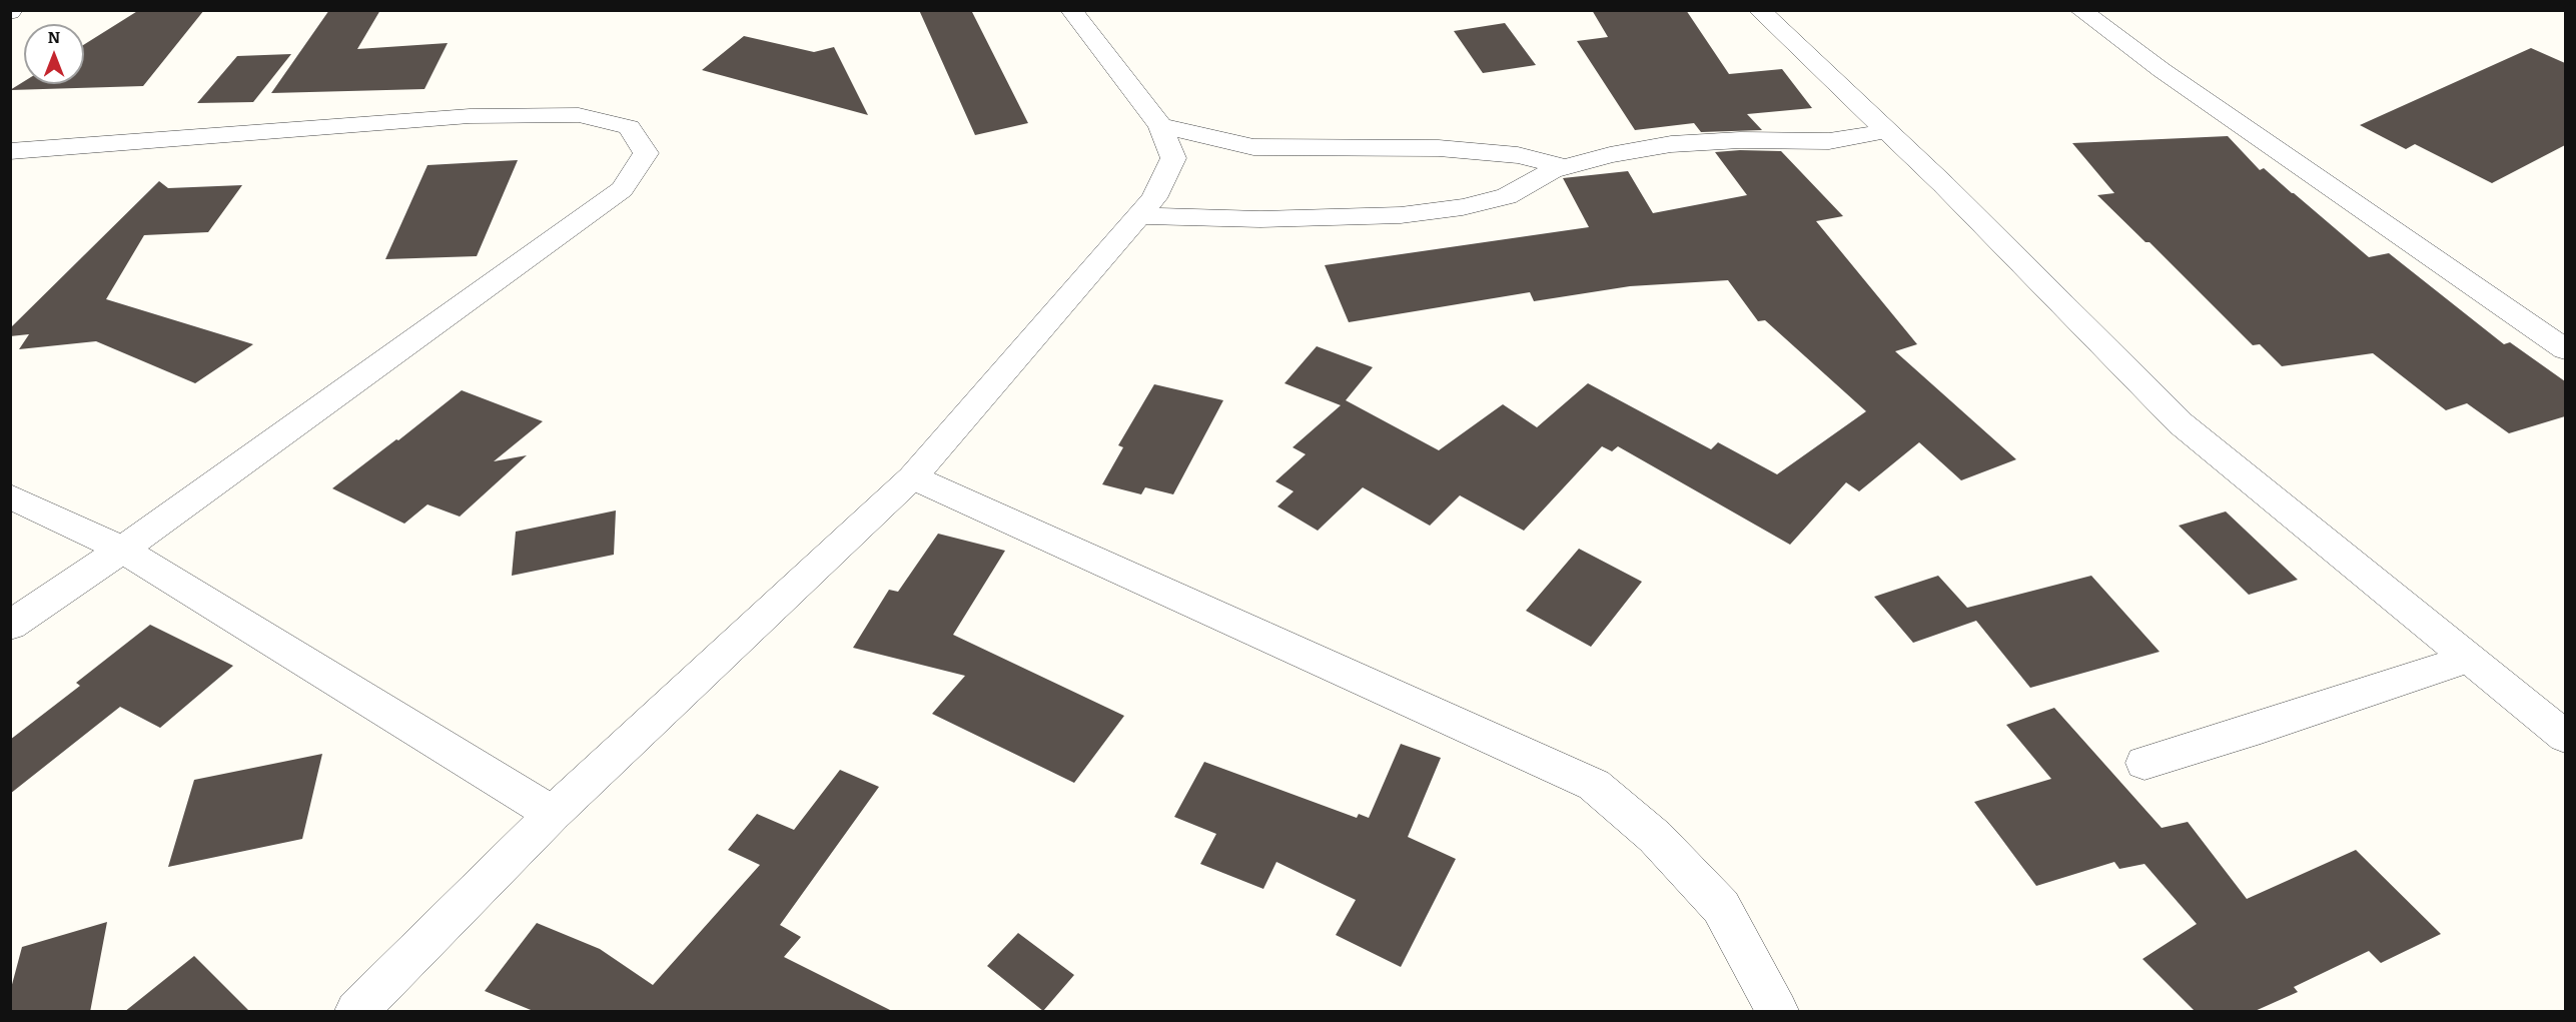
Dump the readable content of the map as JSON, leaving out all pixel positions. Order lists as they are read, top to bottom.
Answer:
{
  "north": "top"
}
